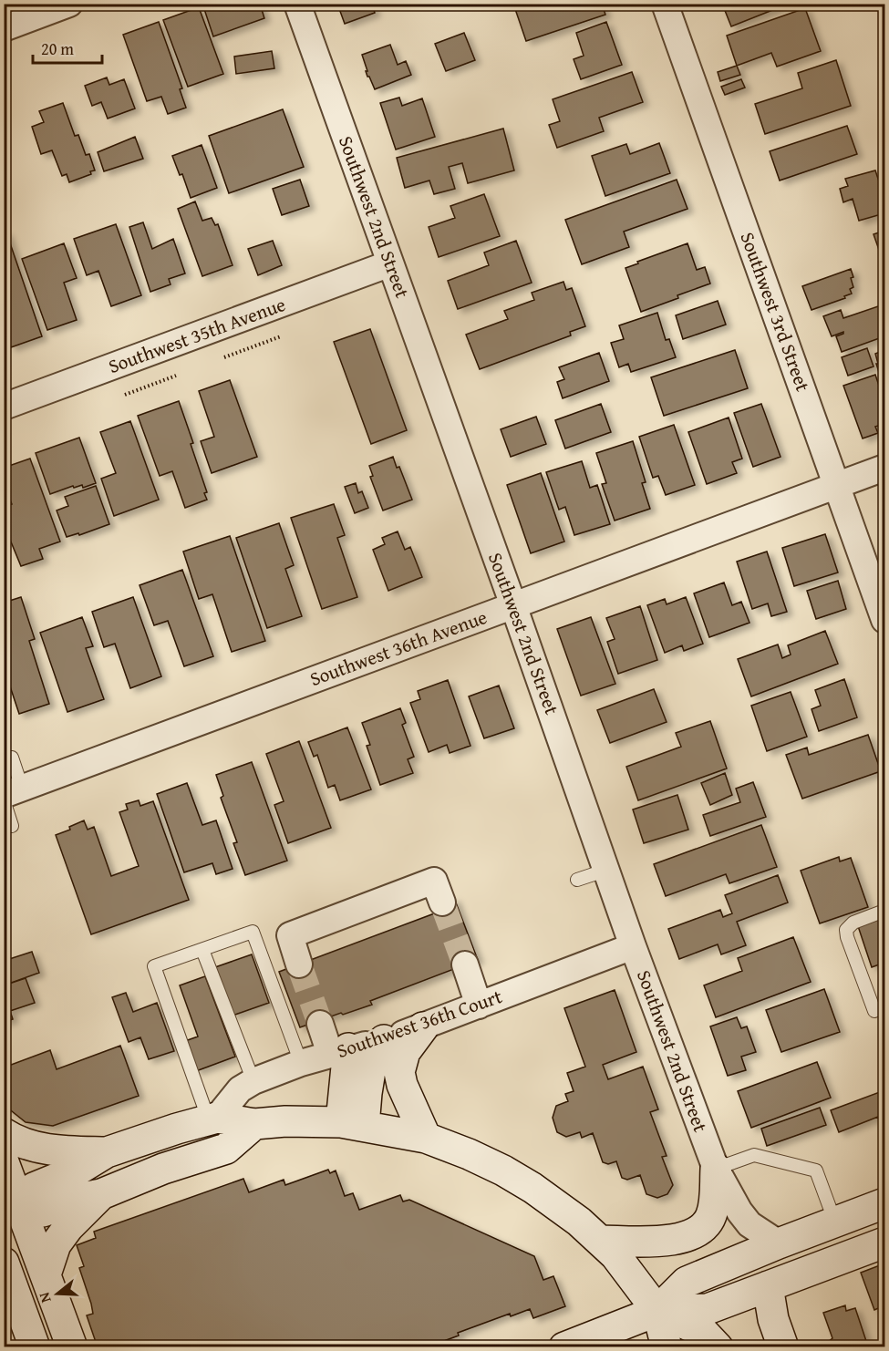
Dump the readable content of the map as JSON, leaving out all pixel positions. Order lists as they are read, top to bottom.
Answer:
{
  "streets": {
    "street": [
      "Southwest 2nd Street",
      "Southwest 3rd Street",
      "Southwest 35th Avenue",
      "Southwest 36th Avenue",
      "Southwest 36th Court"
    ]
  },
  "crossings": [
    ["Southwest 2nd Street", "Southwest 35th Avenue"],
    ["Southwest 2nd Street", "Southwest 36th Avenue"],
    ["Southwest 2nd Street", "Southwest 36th Court"],
    ["Southwest 3rd Street", "Southwest 36th Avenue"]
  ],
  "scale_bar": "20 m",
  "north": "left"
}
